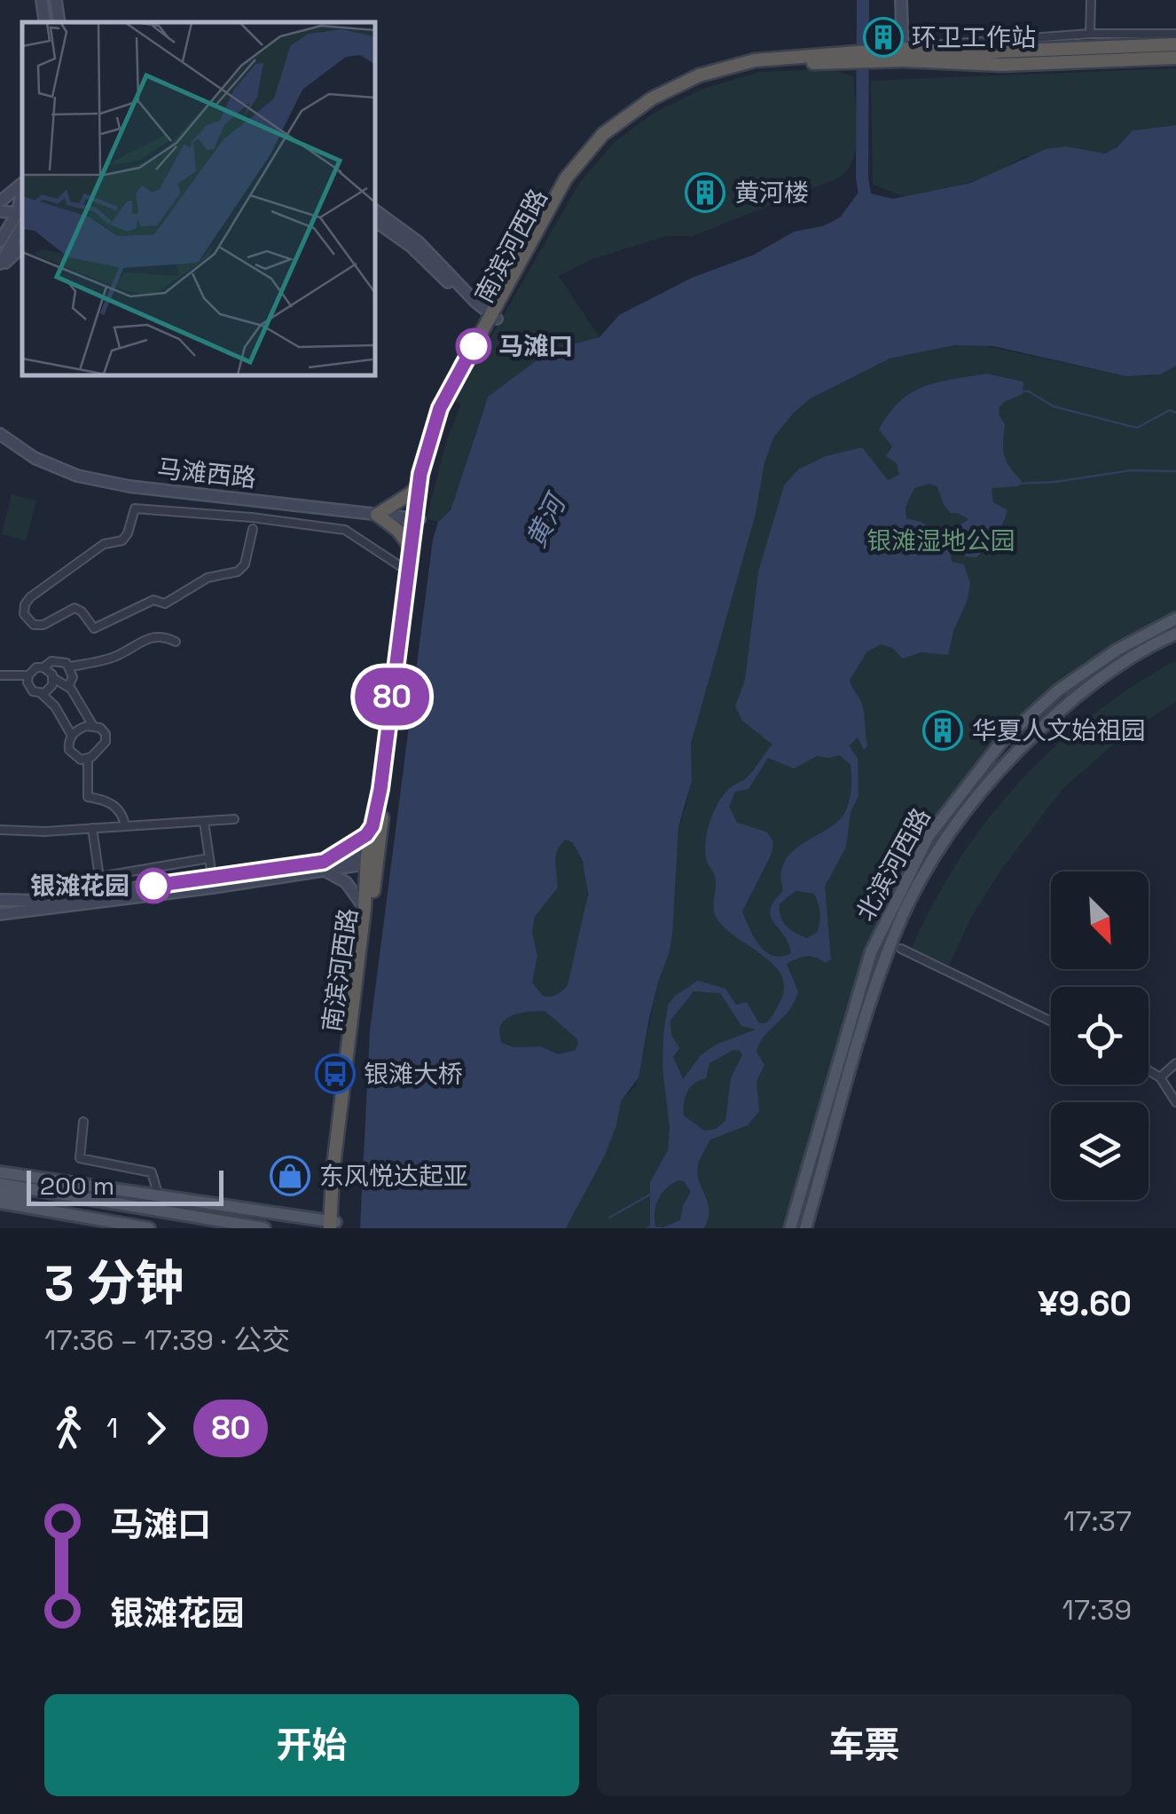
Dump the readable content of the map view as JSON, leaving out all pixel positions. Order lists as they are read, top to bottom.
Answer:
{
  "streets": {
    "highway": ["南滨河西路"],
    "main road": ["马滩西路", "北滨河西路"]
  },
  "crossings": [
    ["南滨河西路", "马滩西路"]
  ],
  "water": ["黄河"],
  "parks": ["银滩湿地公园"],
  "places": {
    "building": ["环卫工作站", "黄河楼", "华夏人文始祖园"],
    "other": ["马滩口", "银滩花园"],
    "bus stop": ["银滩大桥"],
    "shop": ["东风悦达起亚"]
  },
  "lines": ["bus line 80"],
  "scale_bar": "200 m",
  "north": "bottom right",
  "page": {
    "on_map": "80",
    "scale": "200 m",
    "heading": ["3 分钟", "17:36 – 17:39 · 公交", "¥9.60"],
    "legs": ["1", "80"],
    "list": [
      {
        "name": "马滩口",
        "value": "17:37"
      },
      {
        "name": "银滩花园",
        "value": "17:39"
      }
    ],
    "buttons": ["开始", "车票"]
  }
}
